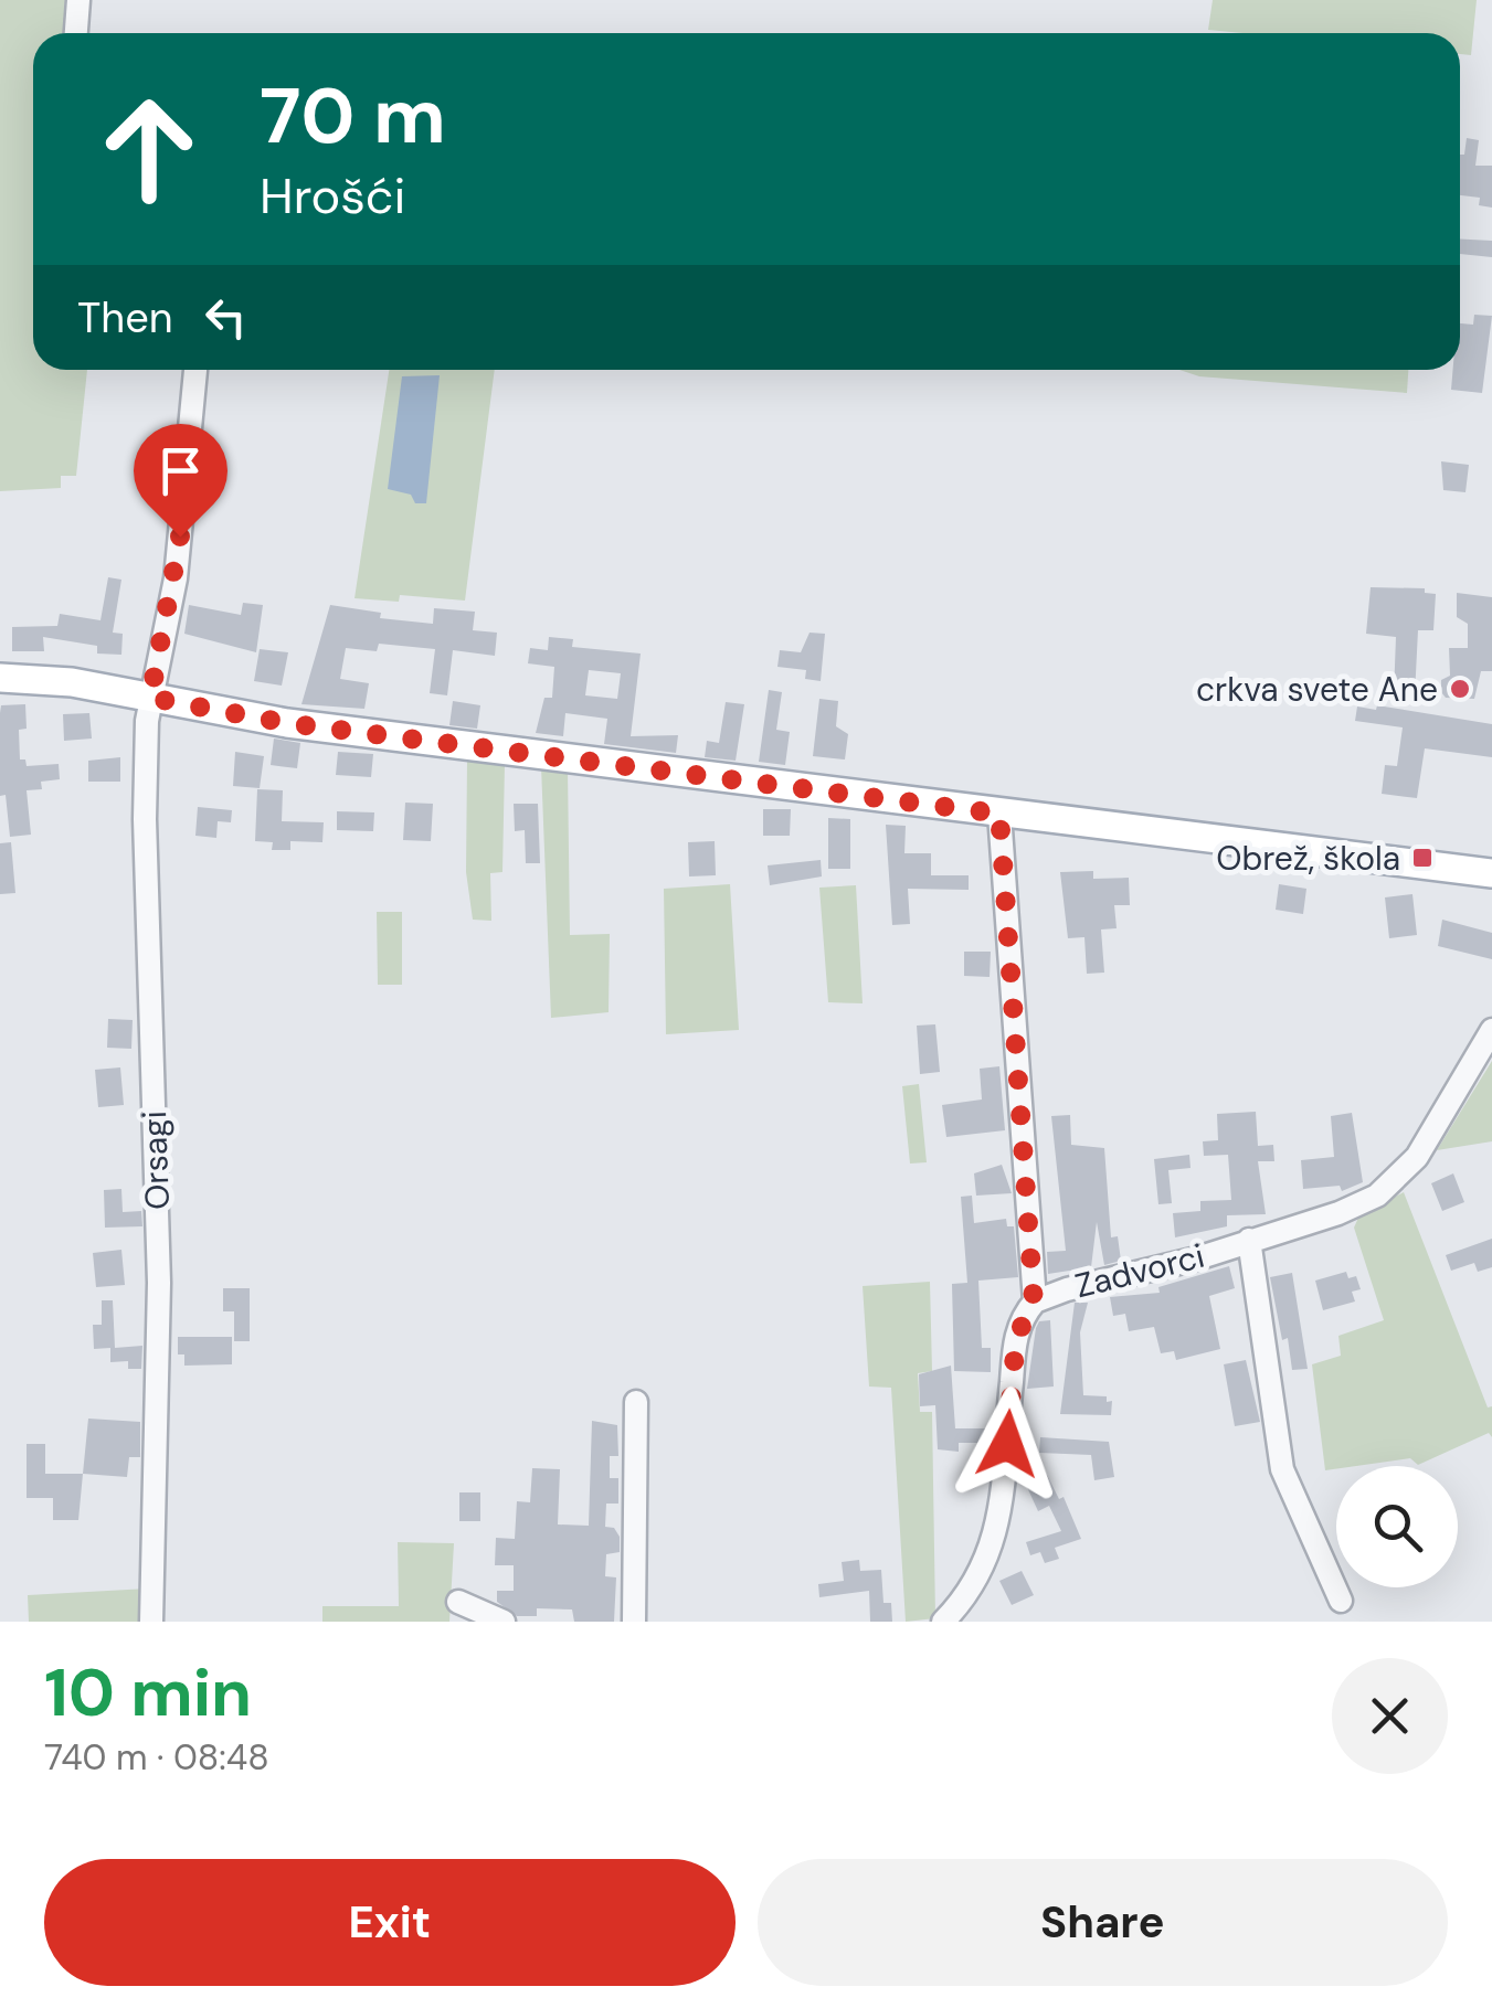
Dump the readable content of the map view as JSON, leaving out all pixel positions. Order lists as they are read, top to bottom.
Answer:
{
  "streets": {
    "street": ["Orsagi", "Zadvorci"]
  },
  "places": {
    "other": ["crkva svete Ane"],
    "transit": ["Obrež, škola"]
  },
  "page": {
    "turn": ["70 m", "Hrošći"],
    "then": "Then",
    "heading": ["10 min", "740 m · 08:48"],
    "buttons": ["Exit", "Share"]
  }
}
